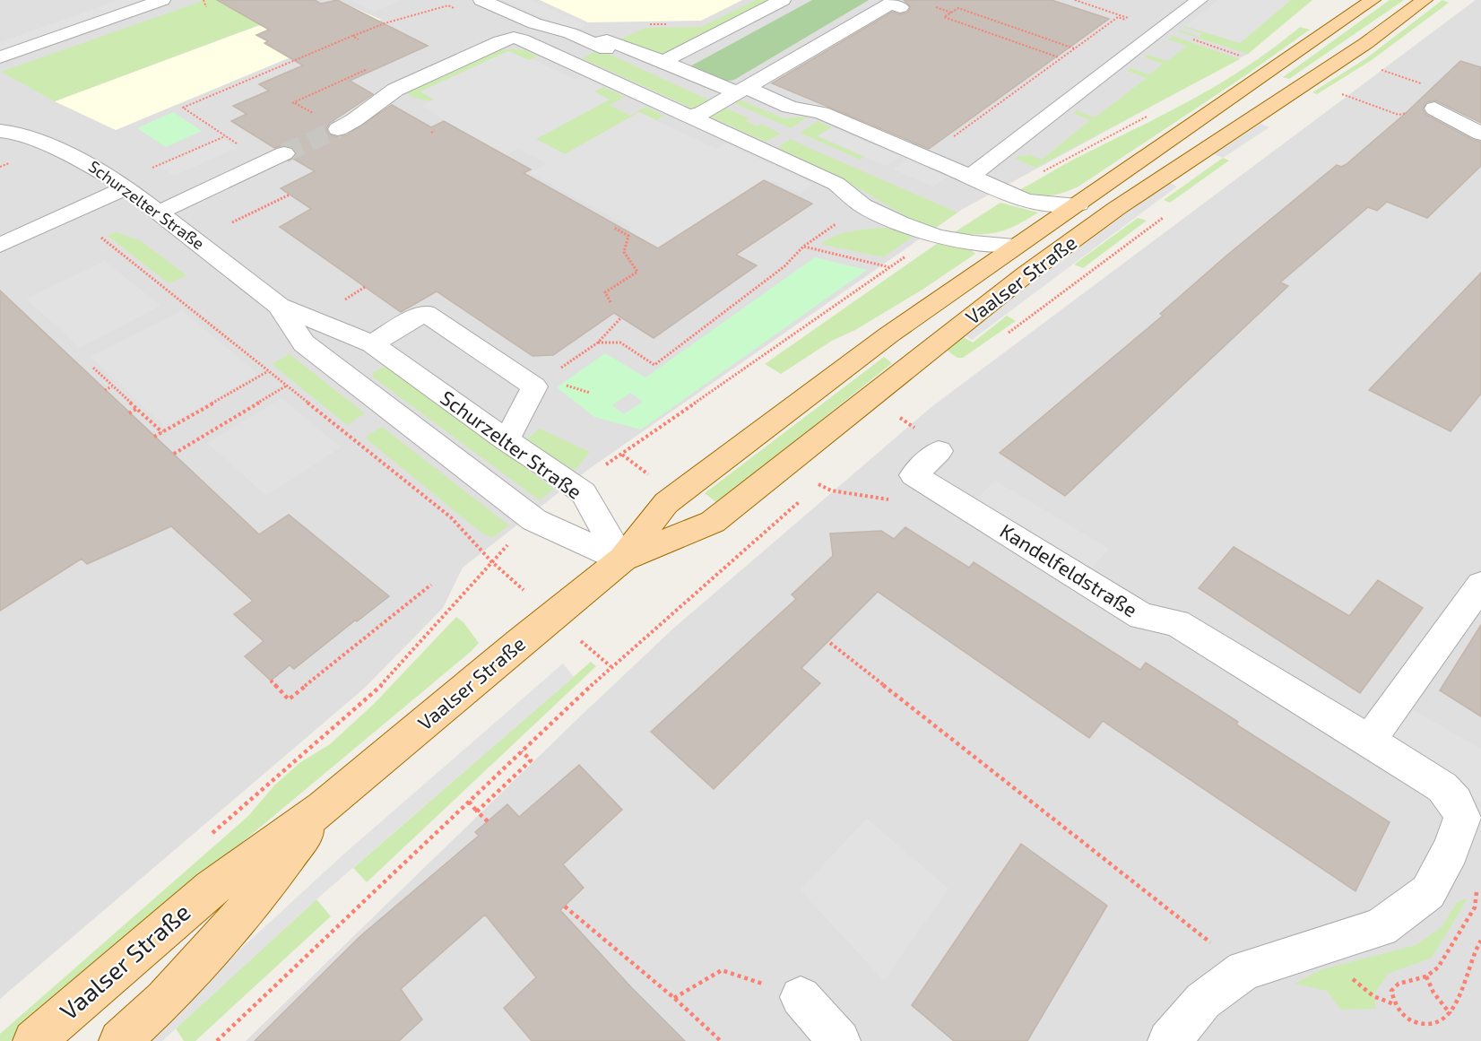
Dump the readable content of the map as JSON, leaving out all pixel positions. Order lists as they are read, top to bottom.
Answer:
{
  "streets": {
    "main road": ["Vaalser Straße"],
    "street": ["Schurzelter Straße", "Kandelfeldstraße"]
  },
  "crossings": [
    ["Schurzelter Straße", "Vaalser Straße"]
  ]
}
